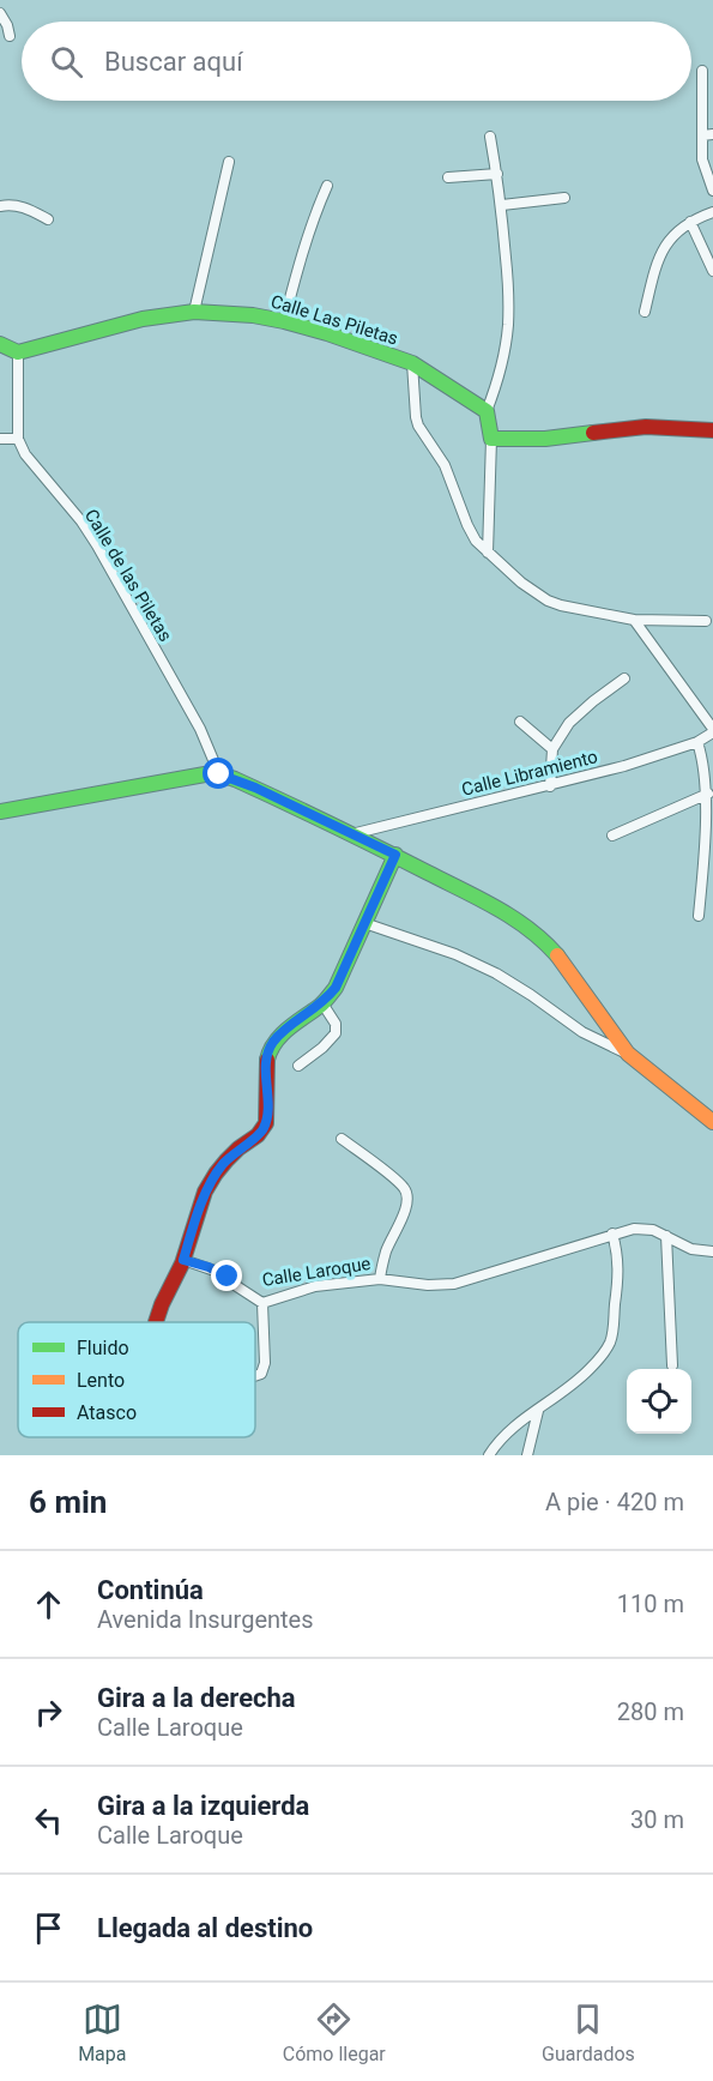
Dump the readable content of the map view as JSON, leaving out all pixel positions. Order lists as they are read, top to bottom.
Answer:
{
  "streets": {
    "street": [
      "Calle Las Piletas",
      "Calle de las Piletas",
      "Calle Libramiento",
      "Calle Laroque"
    ]
  },
  "legend": ["Fluido", "Lento", "Atasco"],
  "page": {
    "search": "Buscar aquí",
    "heading": ["6 min", "A pie · 420 m"],
    "list": [
      ["Continúa", "Avenida Insurgentes", "110 m"],
      ["Gira a la derecha", "Calle Laroque", "280 m"],
      ["Gira a la izquierda", "Calle Laroque", "30 m"],
      "Llegada al destino"
    ],
    "nav": ["Mapa", "Cómo llegar", "Guardados"]
  }
}
